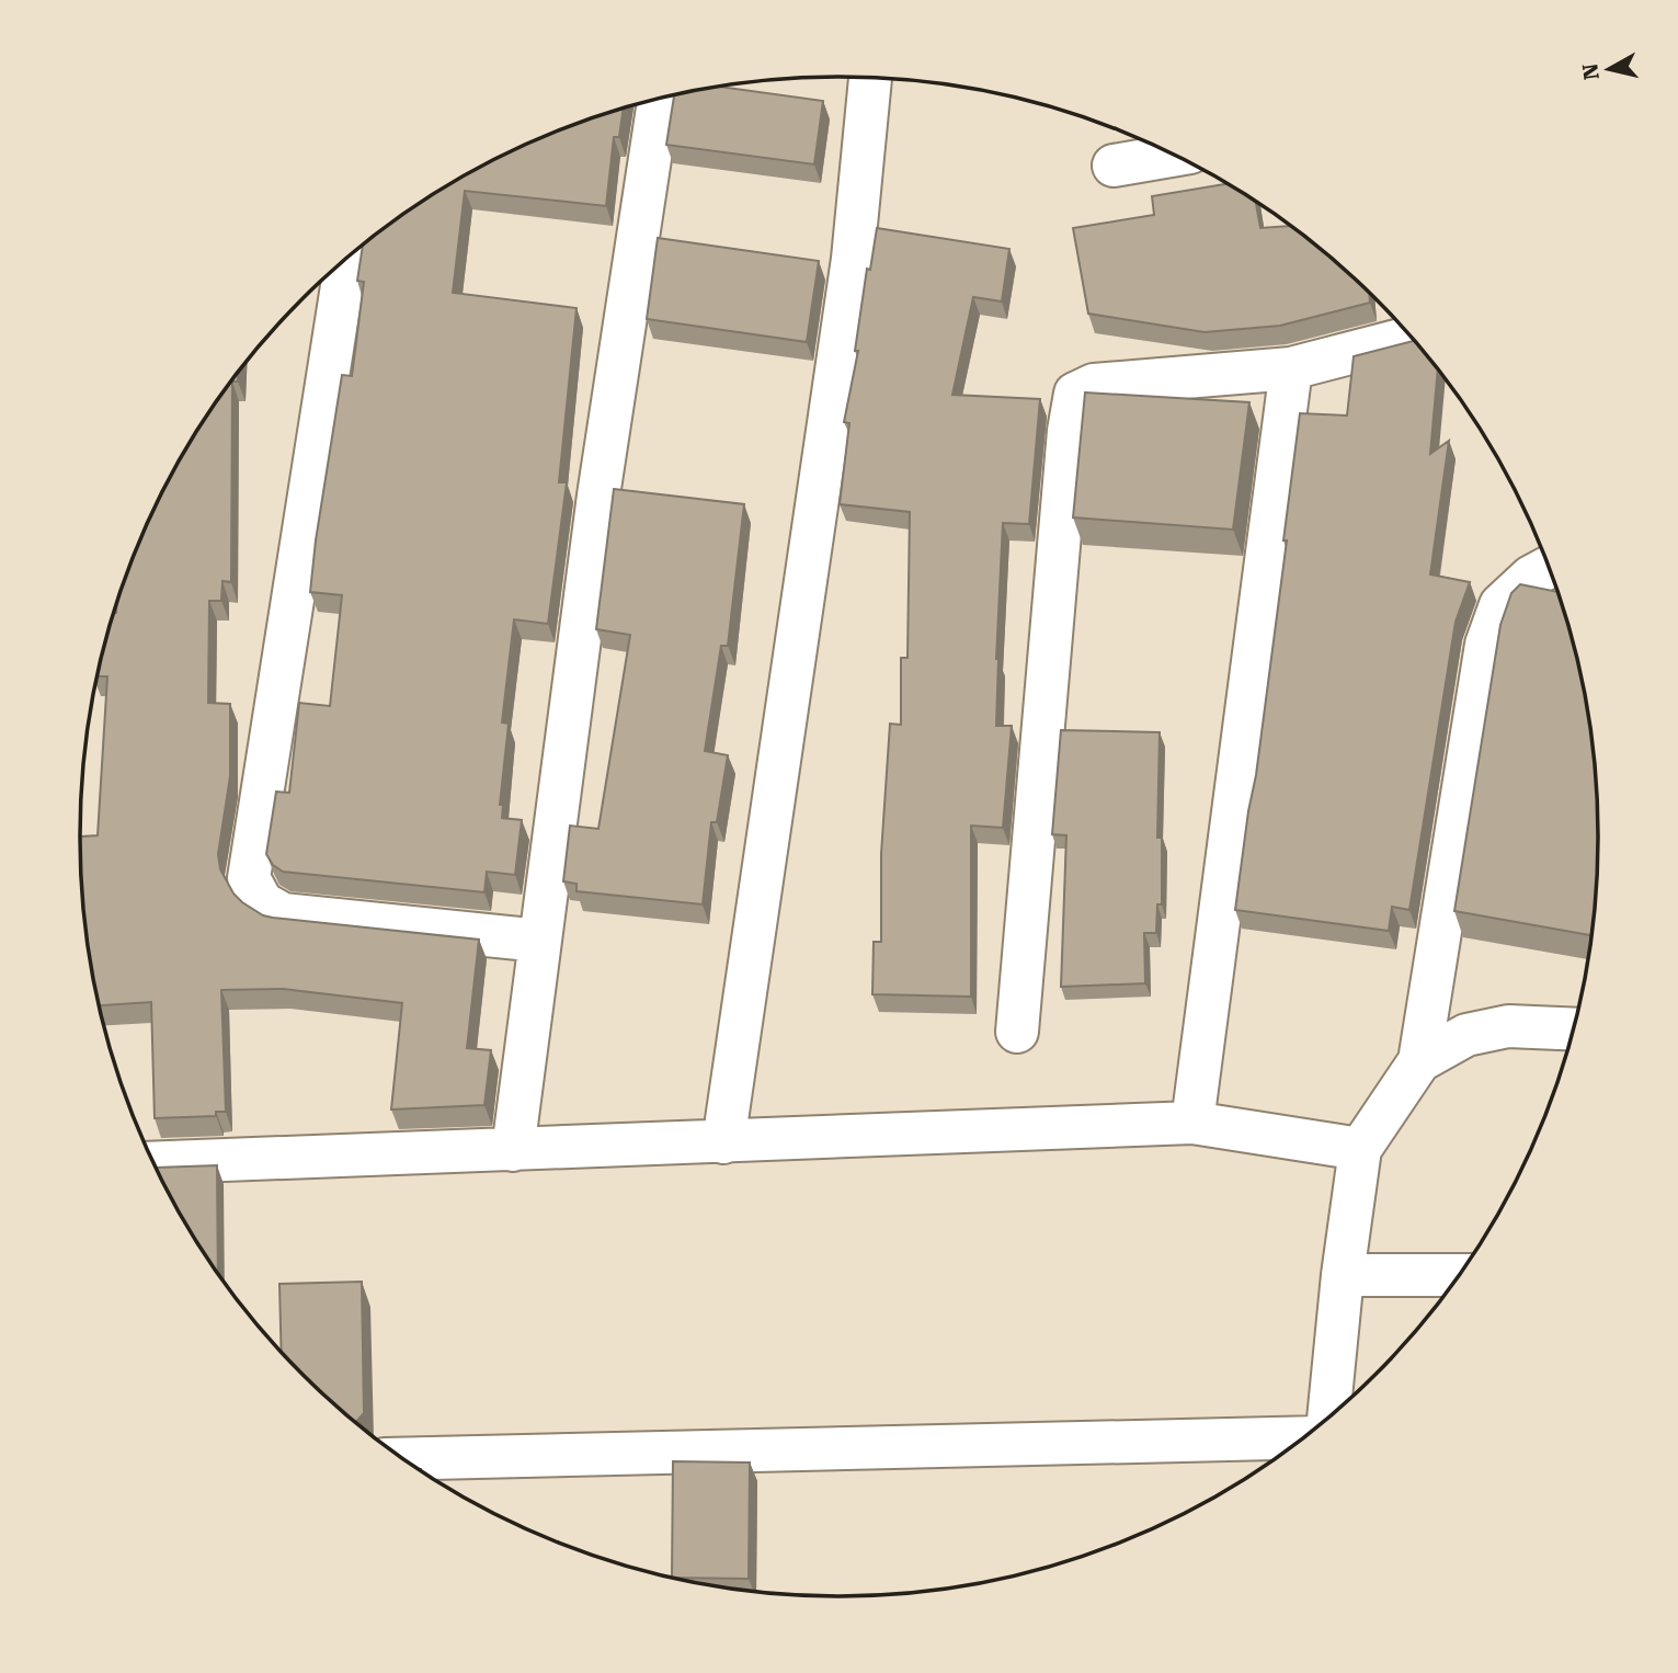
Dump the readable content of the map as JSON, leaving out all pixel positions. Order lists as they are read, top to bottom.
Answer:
{
  "north": "left"
}
